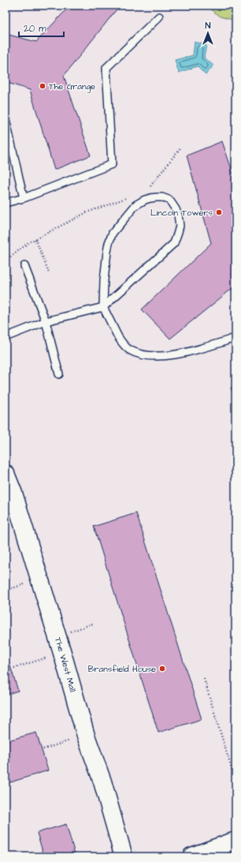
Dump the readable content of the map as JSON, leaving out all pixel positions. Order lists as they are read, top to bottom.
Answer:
{
  "streets": {
    "main road": ["The West Mall"]
  },
  "places": ["The Grange", "Lincoln Towers", "Bransfield House"],
  "scale_bar": "20 m",
  "north": "top"
}
